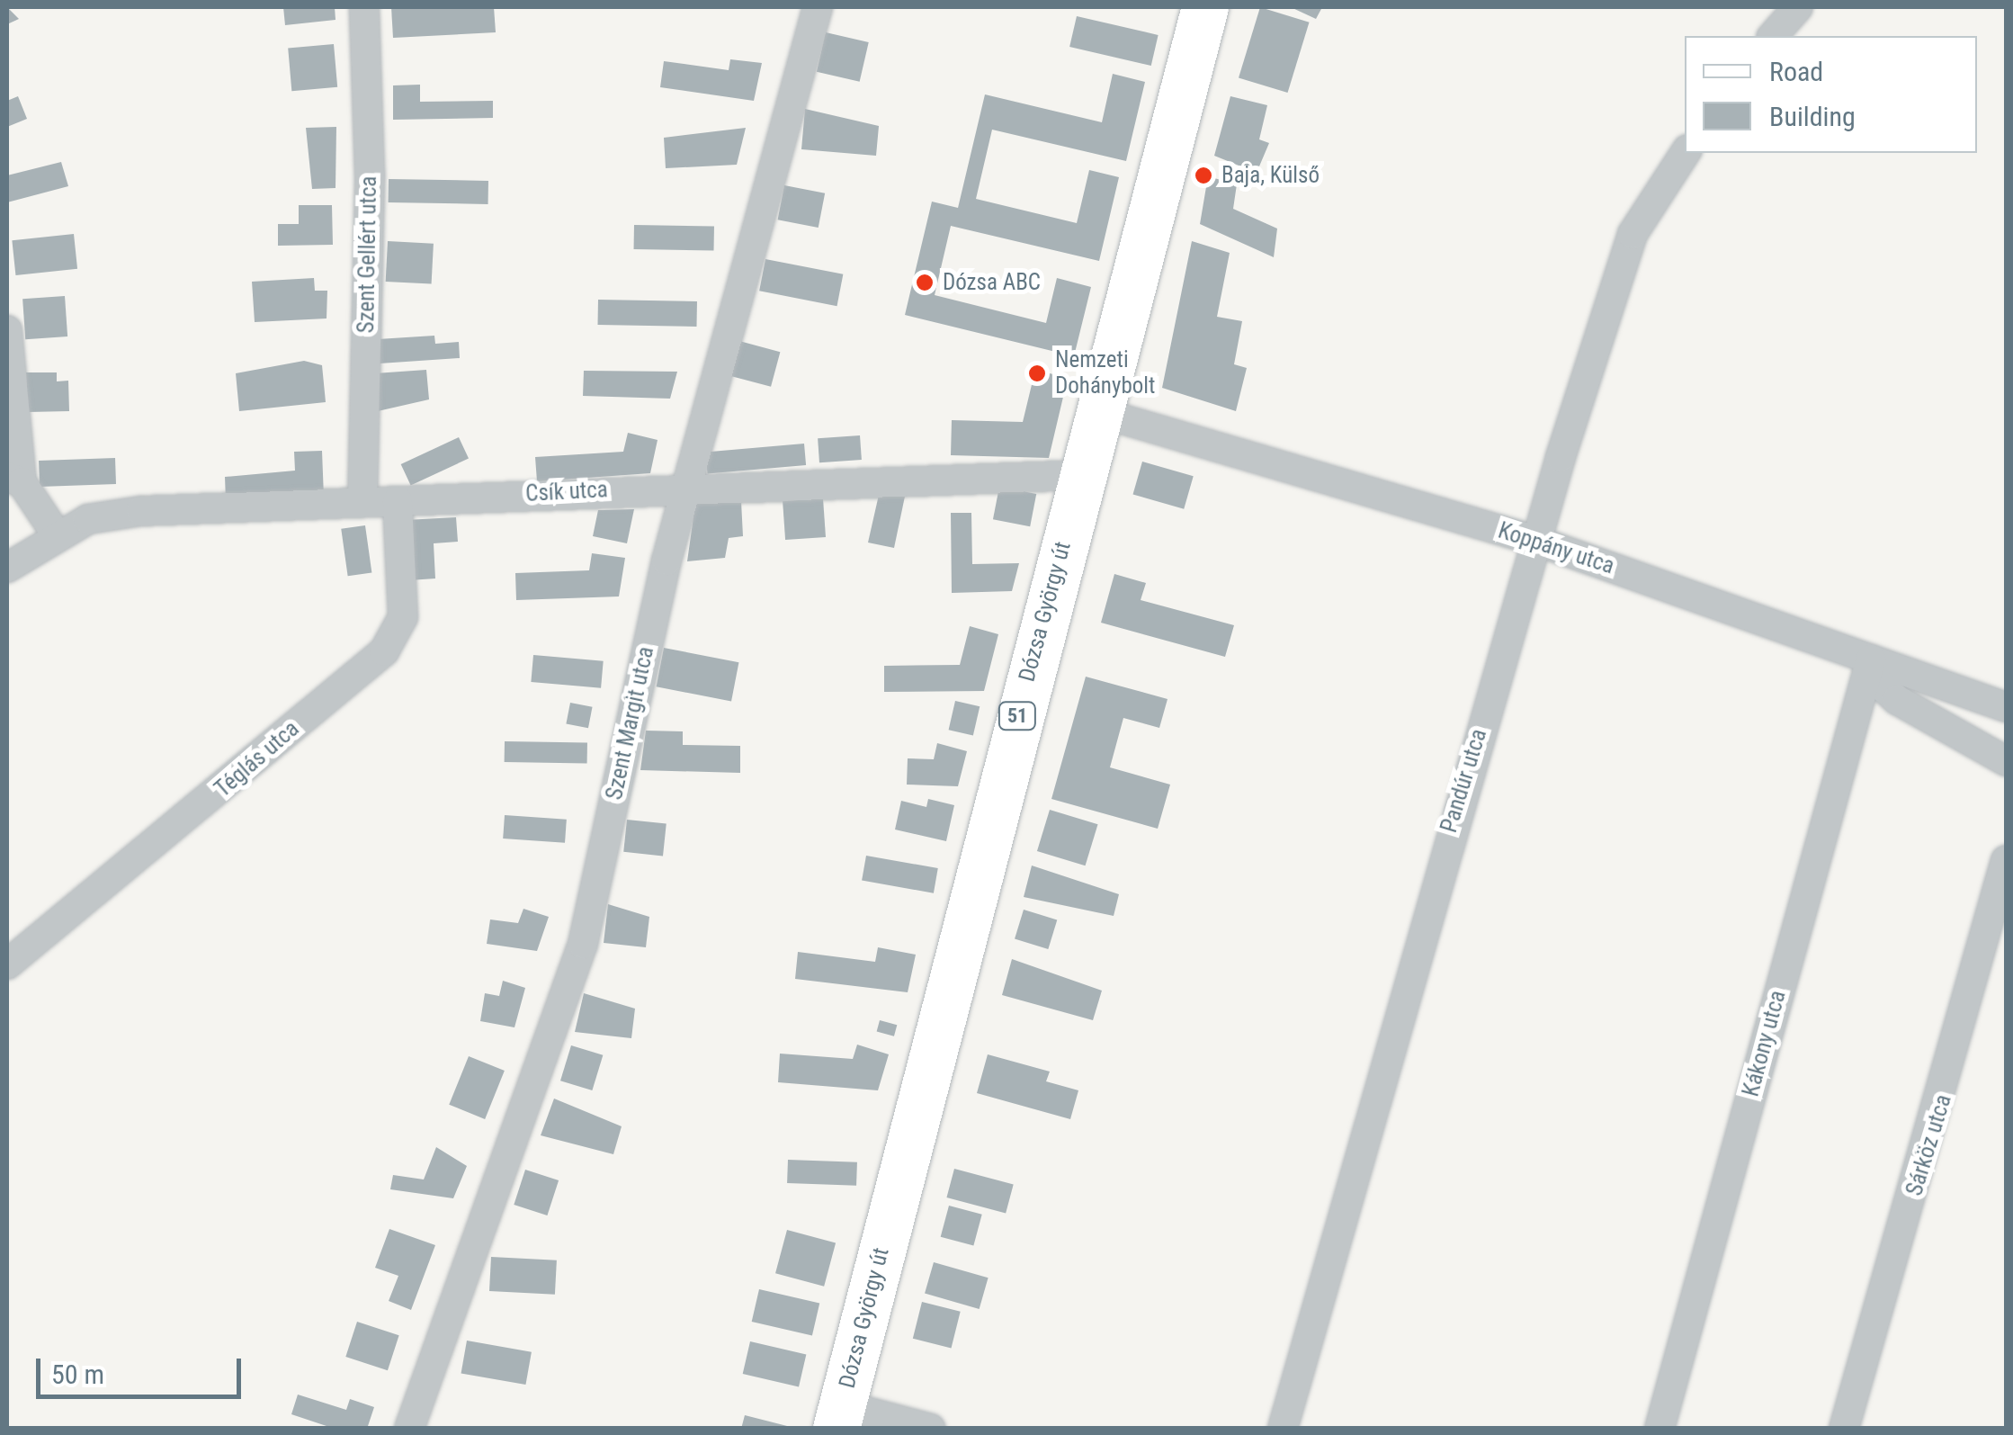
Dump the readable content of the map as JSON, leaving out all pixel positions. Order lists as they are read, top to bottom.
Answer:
{
  "streets": {
    "main road": ["Dózsa György út", "51"],
    "street": [
      "Szent Gellért utca",
      "Csík utca",
      "Koppány utca",
      "Szent Margit utca",
      "Téglás utca",
      "Pandúr utca",
      "Kákony utca",
      "Sárköz utca"
    ]
  },
  "crossings": [
    ["Szent Gellért utca", "Csík utca"],
    ["Csík utca", "Dózsa György út"],
    ["Csík utca", "Szent Margit utca"],
    ["Csík utca", "Téglás utca"],
    ["Koppány utca", "Dózsa György út"],
    ["Koppány utca", "Pandúr utca"],
    ["Koppány utca", "Kákony utca"]
  ],
  "places": ["Baja, Külső", "Dózsa ABC", "Nemzeti Dohánybolt"],
  "legend": ["Road", "Building"],
  "scale_bar": "50 m"
}
